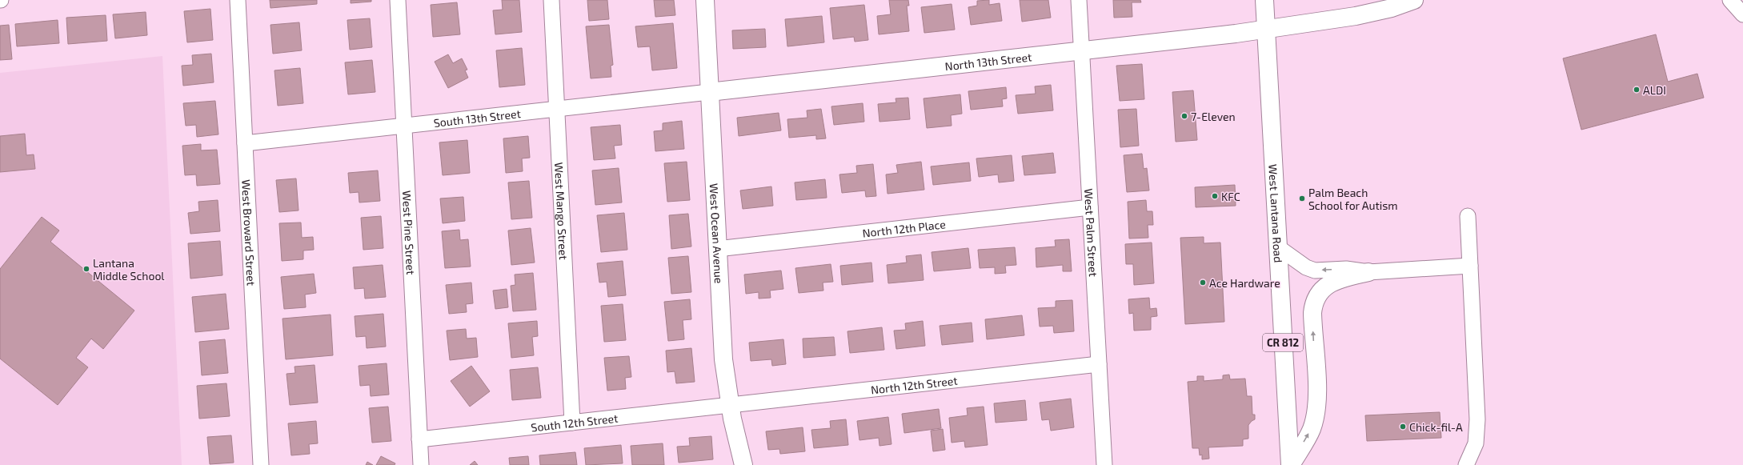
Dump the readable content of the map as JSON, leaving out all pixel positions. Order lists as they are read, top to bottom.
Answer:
{
  "streets": {
    "street": [
      "North 13th Street",
      "South 13th Street",
      "West Mango Street",
      "West Lantana Road",
      "North 12th Place",
      "West Broward Street",
      "West Pine Street",
      "West Palm Street",
      "West Ocean Avenue",
      "CR 812",
      "North 12th Street",
      "South 12th Street"
    ]
  },
  "crossings": [
    ["North 13th Street", "South 13th Street"],
    ["North 13th Street", "West Lantana Road"],
    ["North 13th Street", "West Palm Street"],
    ["North 13th Street", "West Ocean Avenue"],
    ["South 13th Street", "West Mango Street"],
    ["South 13th Street", "West Broward Street"],
    ["South 13th Street", "West Pine Street"],
    ["South 13th Street", "West Ocean Avenue"],
    ["West Mango Street", "South 12th Street"],
    ["North 12th Place", "West Palm Street"],
    ["North 12th Place", "West Ocean Avenue"],
    ["West Pine Street", "South 12th Street"],
    ["West Palm Street", "North 12th Street"],
    ["West Ocean Avenue", "North 12th Street"],
    ["West Ocean Avenue", "South 12th Street"],
    ["North 12th Street", "South 12th Street"]
  ],
  "places": [
    "ALDI",
    "7-Eleven",
    "KFC",
    "Palm Beach School for Autism",
    "Lantana Middle School",
    "Ace Hardware",
    "Chick-fil-A"
  ]
}
